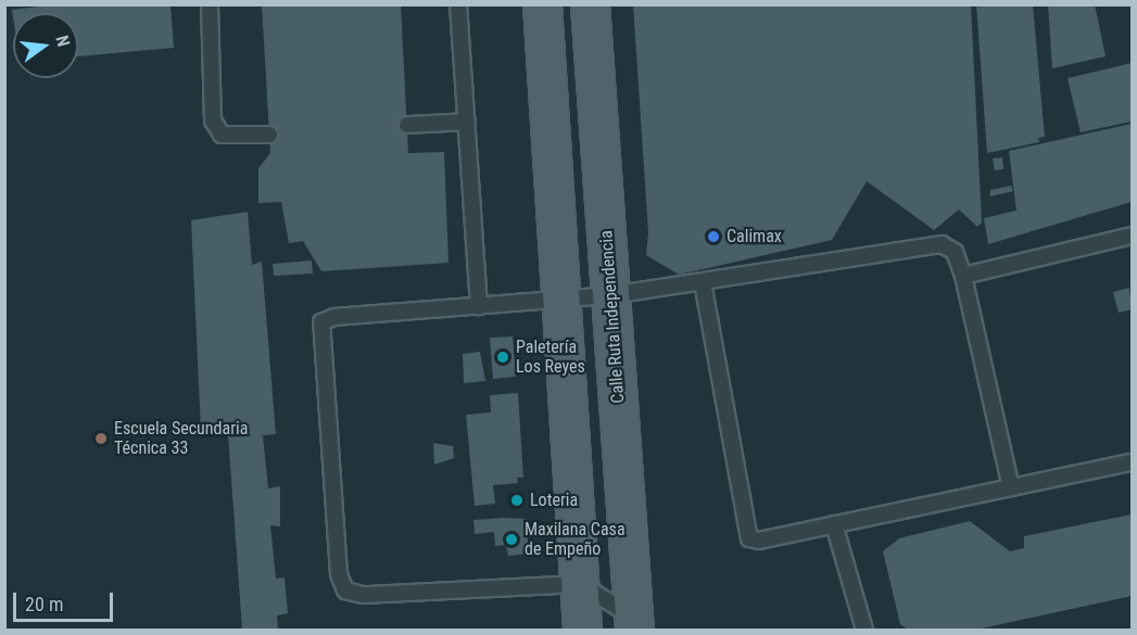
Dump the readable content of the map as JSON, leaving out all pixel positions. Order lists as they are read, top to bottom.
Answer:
{
  "streets": {
    "main road": ["Calle Ruta Independencia"]
  },
  "places": [
    "Calimax",
    "Paletería Los Reyes",
    "Escuela Secundaria Técnica 33",
    "Loteria",
    "Maxilana Casa de Empeño"
  ],
  "scale_bar": "20 m",
  "north": "right"
}
